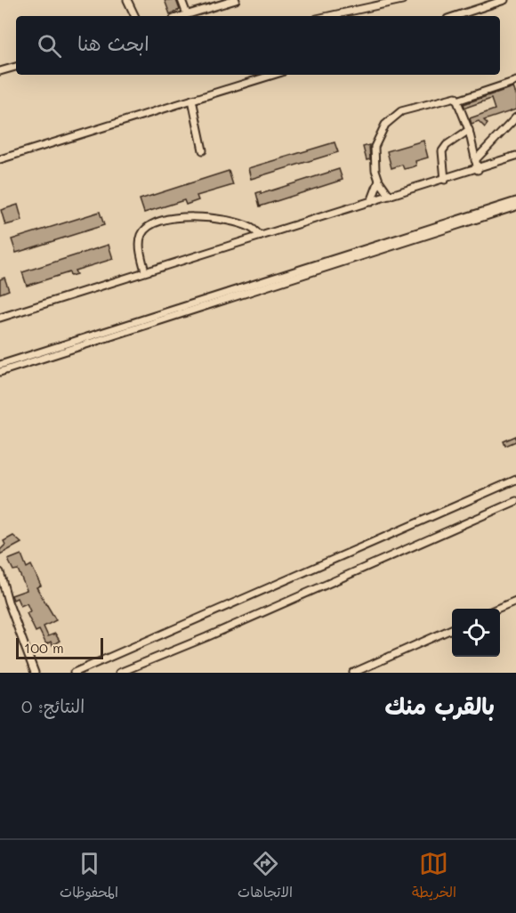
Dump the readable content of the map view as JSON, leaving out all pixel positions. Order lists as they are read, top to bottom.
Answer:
{
  "scale_bar": "100 m",
  "page": {
    "search": "ابحث هنا",
    "scale": "100 m",
    "heading": ["بالقرب منك", "النتائج: 0"],
    "nav": ["الخريطة", "الاتجاهات", "المحفوظات"]
  }
}
